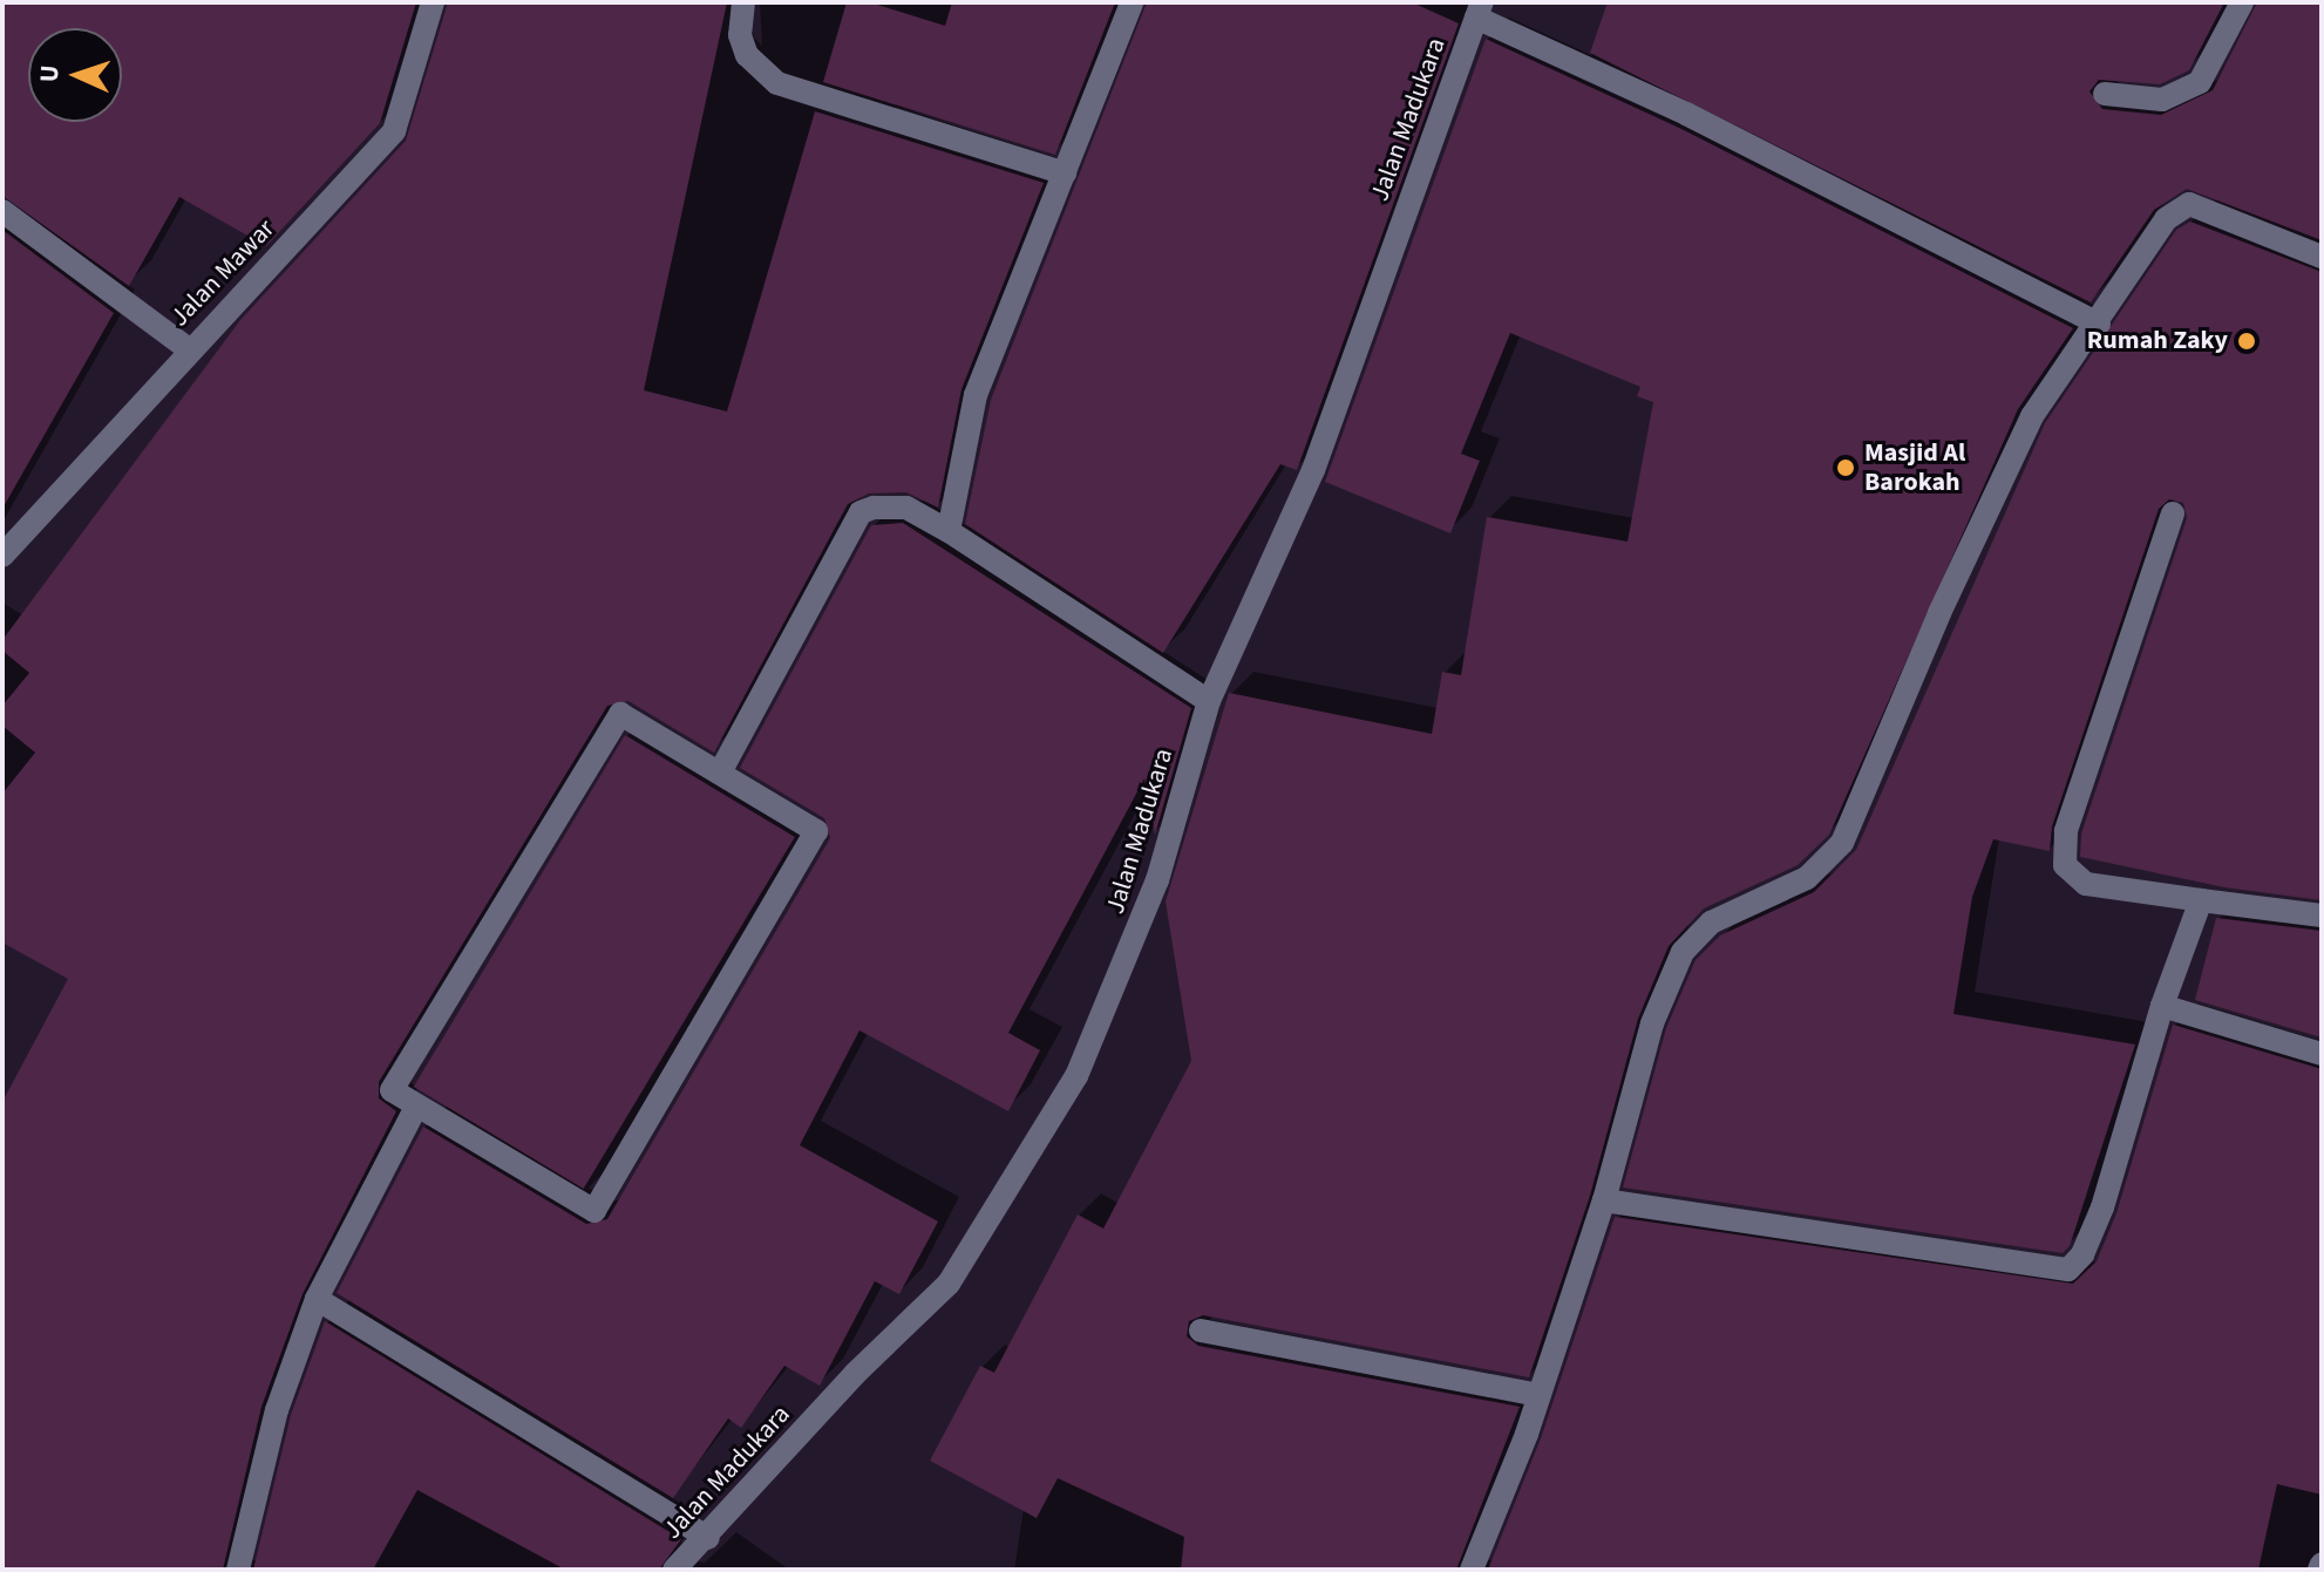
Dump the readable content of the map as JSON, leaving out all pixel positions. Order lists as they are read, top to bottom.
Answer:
{
  "streets": {
    "street": ["Jalan Madukara", "Jalan Mawar"]
  },
  "places": ["Rumah Zaky", "Masjid Al Barokah"],
  "north": "left"
}
